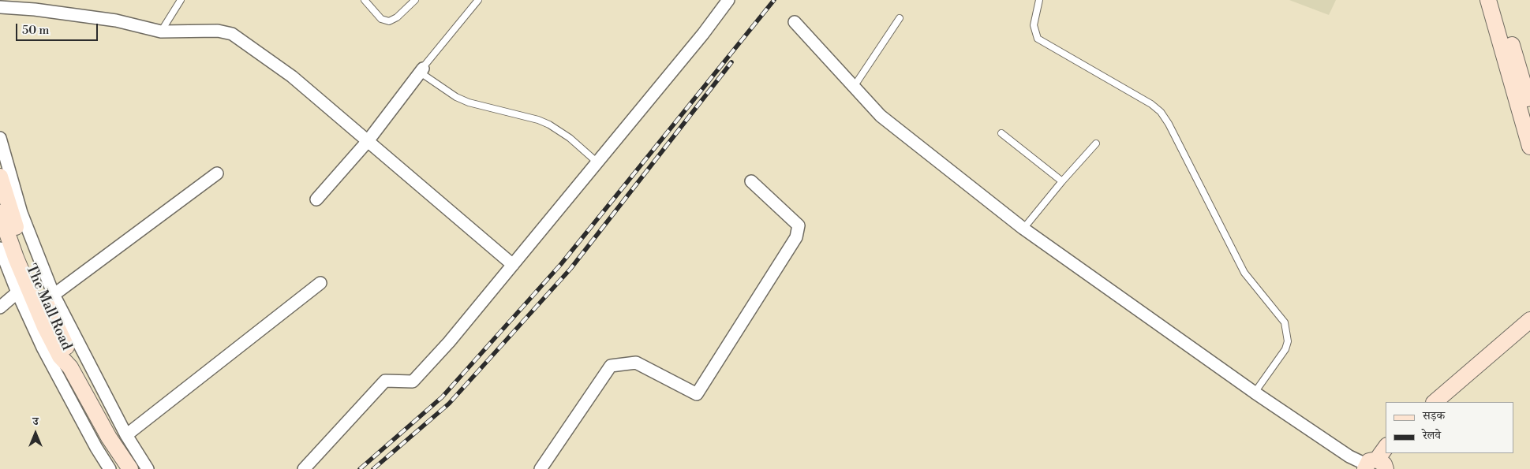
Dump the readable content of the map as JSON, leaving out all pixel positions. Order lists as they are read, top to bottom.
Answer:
{
  "streets": {
    "street": ["The Mall Road"]
  },
  "legend": ["सड़क", "रेलवे"],
  "scale_bar": "50 m",
  "north": "top"
}
